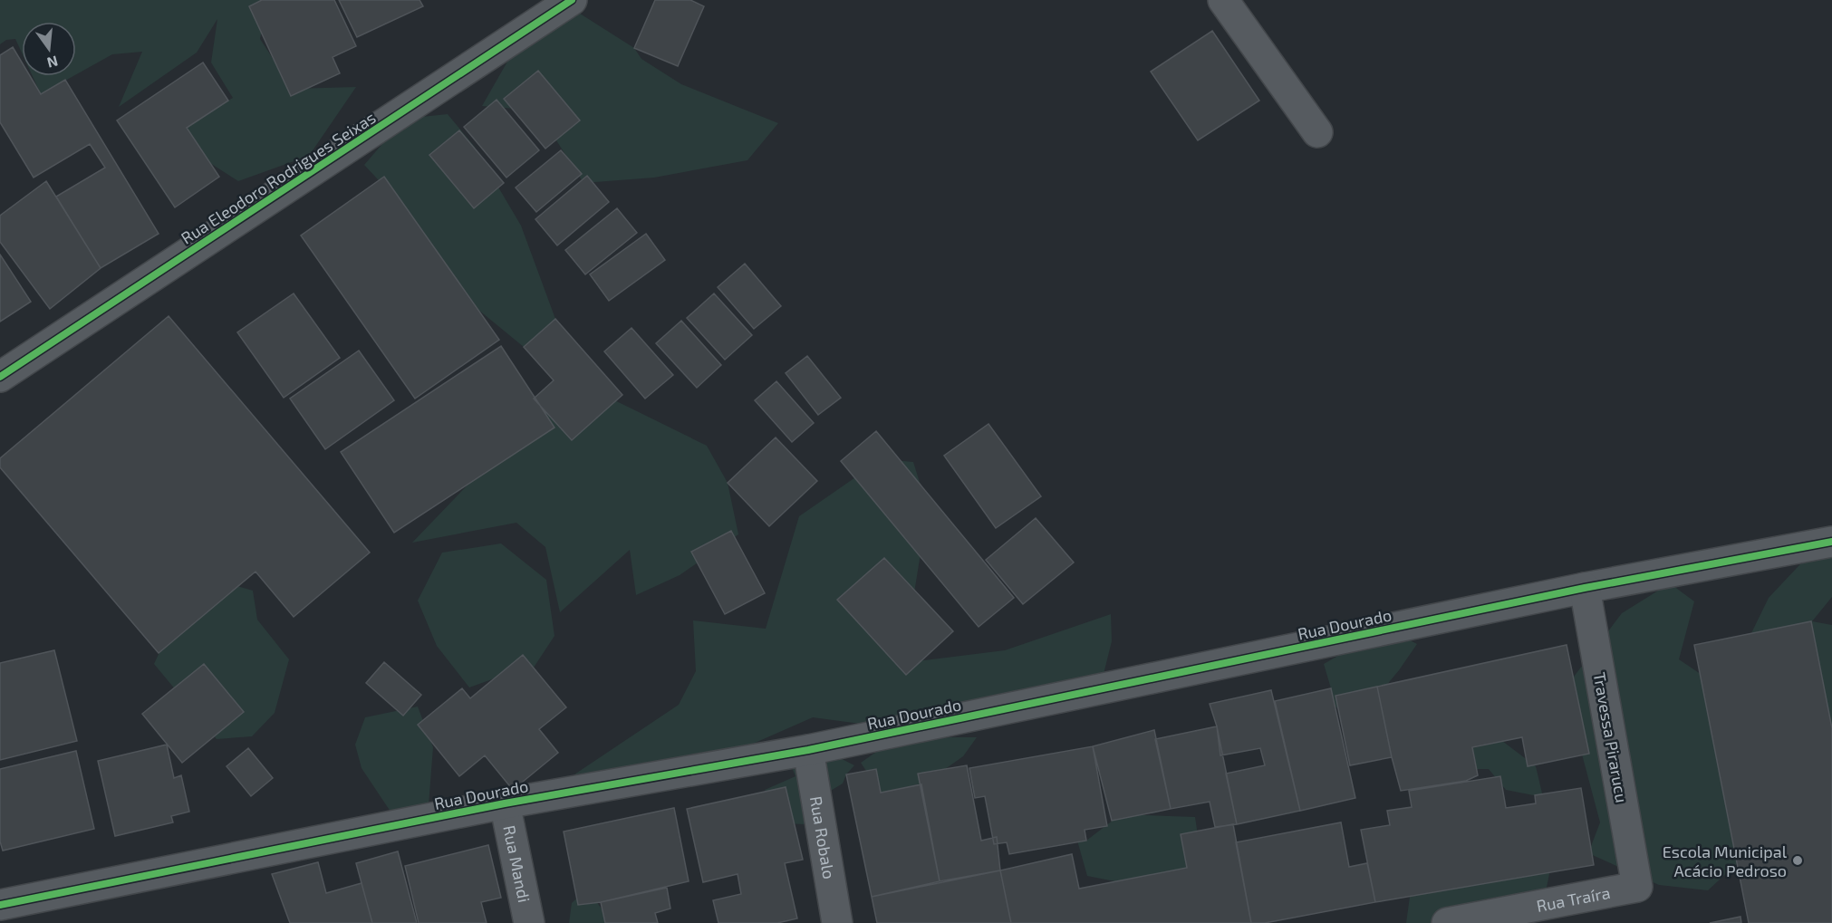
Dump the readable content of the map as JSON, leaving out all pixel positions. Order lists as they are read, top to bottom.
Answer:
{
  "streets": {
    "street": [
      "Rua Eleodoro Rodrigues Seixas",
      "Rua Dourado",
      "Travessa Pirarucu",
      "Rua Robalo",
      "Rua Mandi",
      "Rua Traíra"
    ]
  },
  "crossings": [
    ["Rua Dourado", "Travessa Pirarucu"],
    ["Rua Dourado", "Rua Robalo"],
    ["Rua Dourado", "Rua Mandi"],
    ["Travessa Pirarucu", "Rua Traíra"]
  ],
  "places": ["Escola Municipal Acácio Pedroso"],
  "north": "bottom"
}
